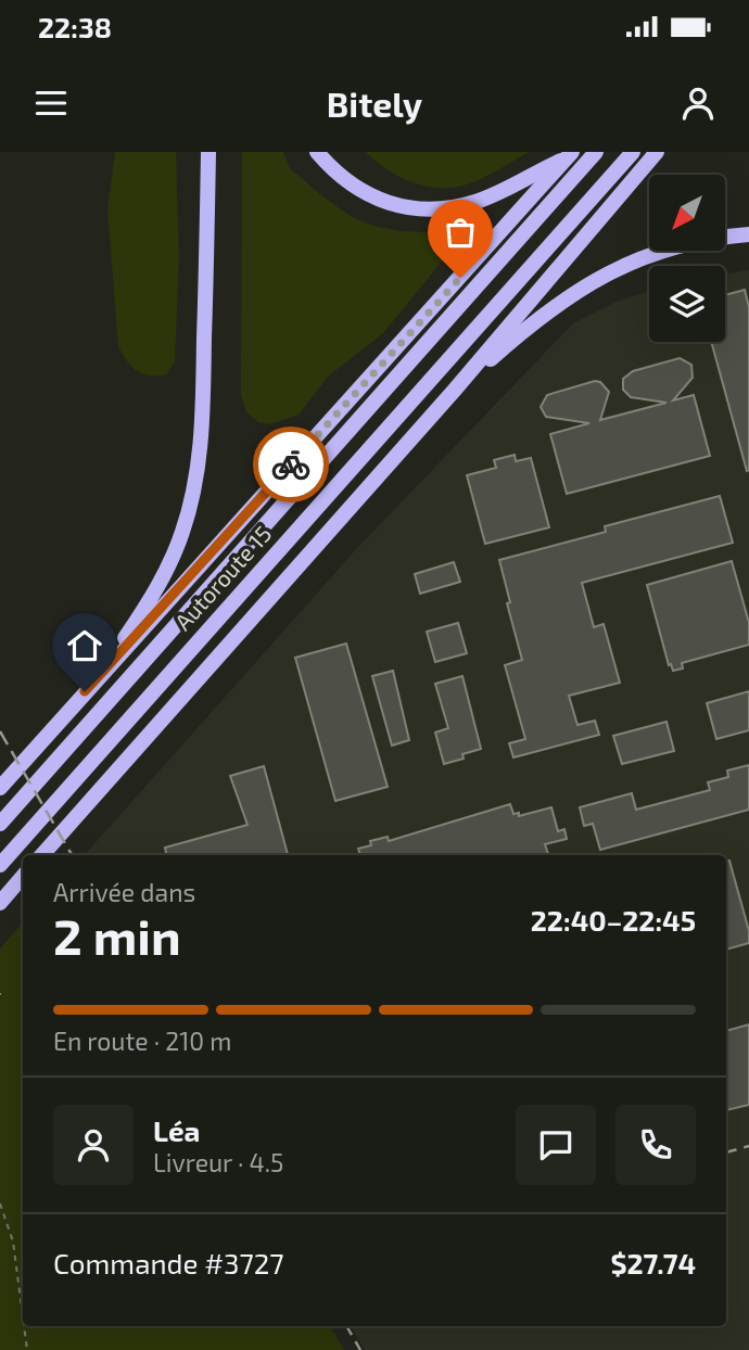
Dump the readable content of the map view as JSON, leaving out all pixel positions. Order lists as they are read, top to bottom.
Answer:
{
  "streets": {
    "highway": ["Autoroute 15"]
  },
  "north": "bottom left",
  "page": {
    "status": "22:38",
    "header": "Bitely",
    "heading": ["2 min", "Arrivée dans", "22:40–22:45"],
    "panel": [
      "Léa",
      "Livreur · 4.5",
      "Commande #3727",
      "$27.74"
    ],
    "bar": "En route · 210 m"
  }
}
